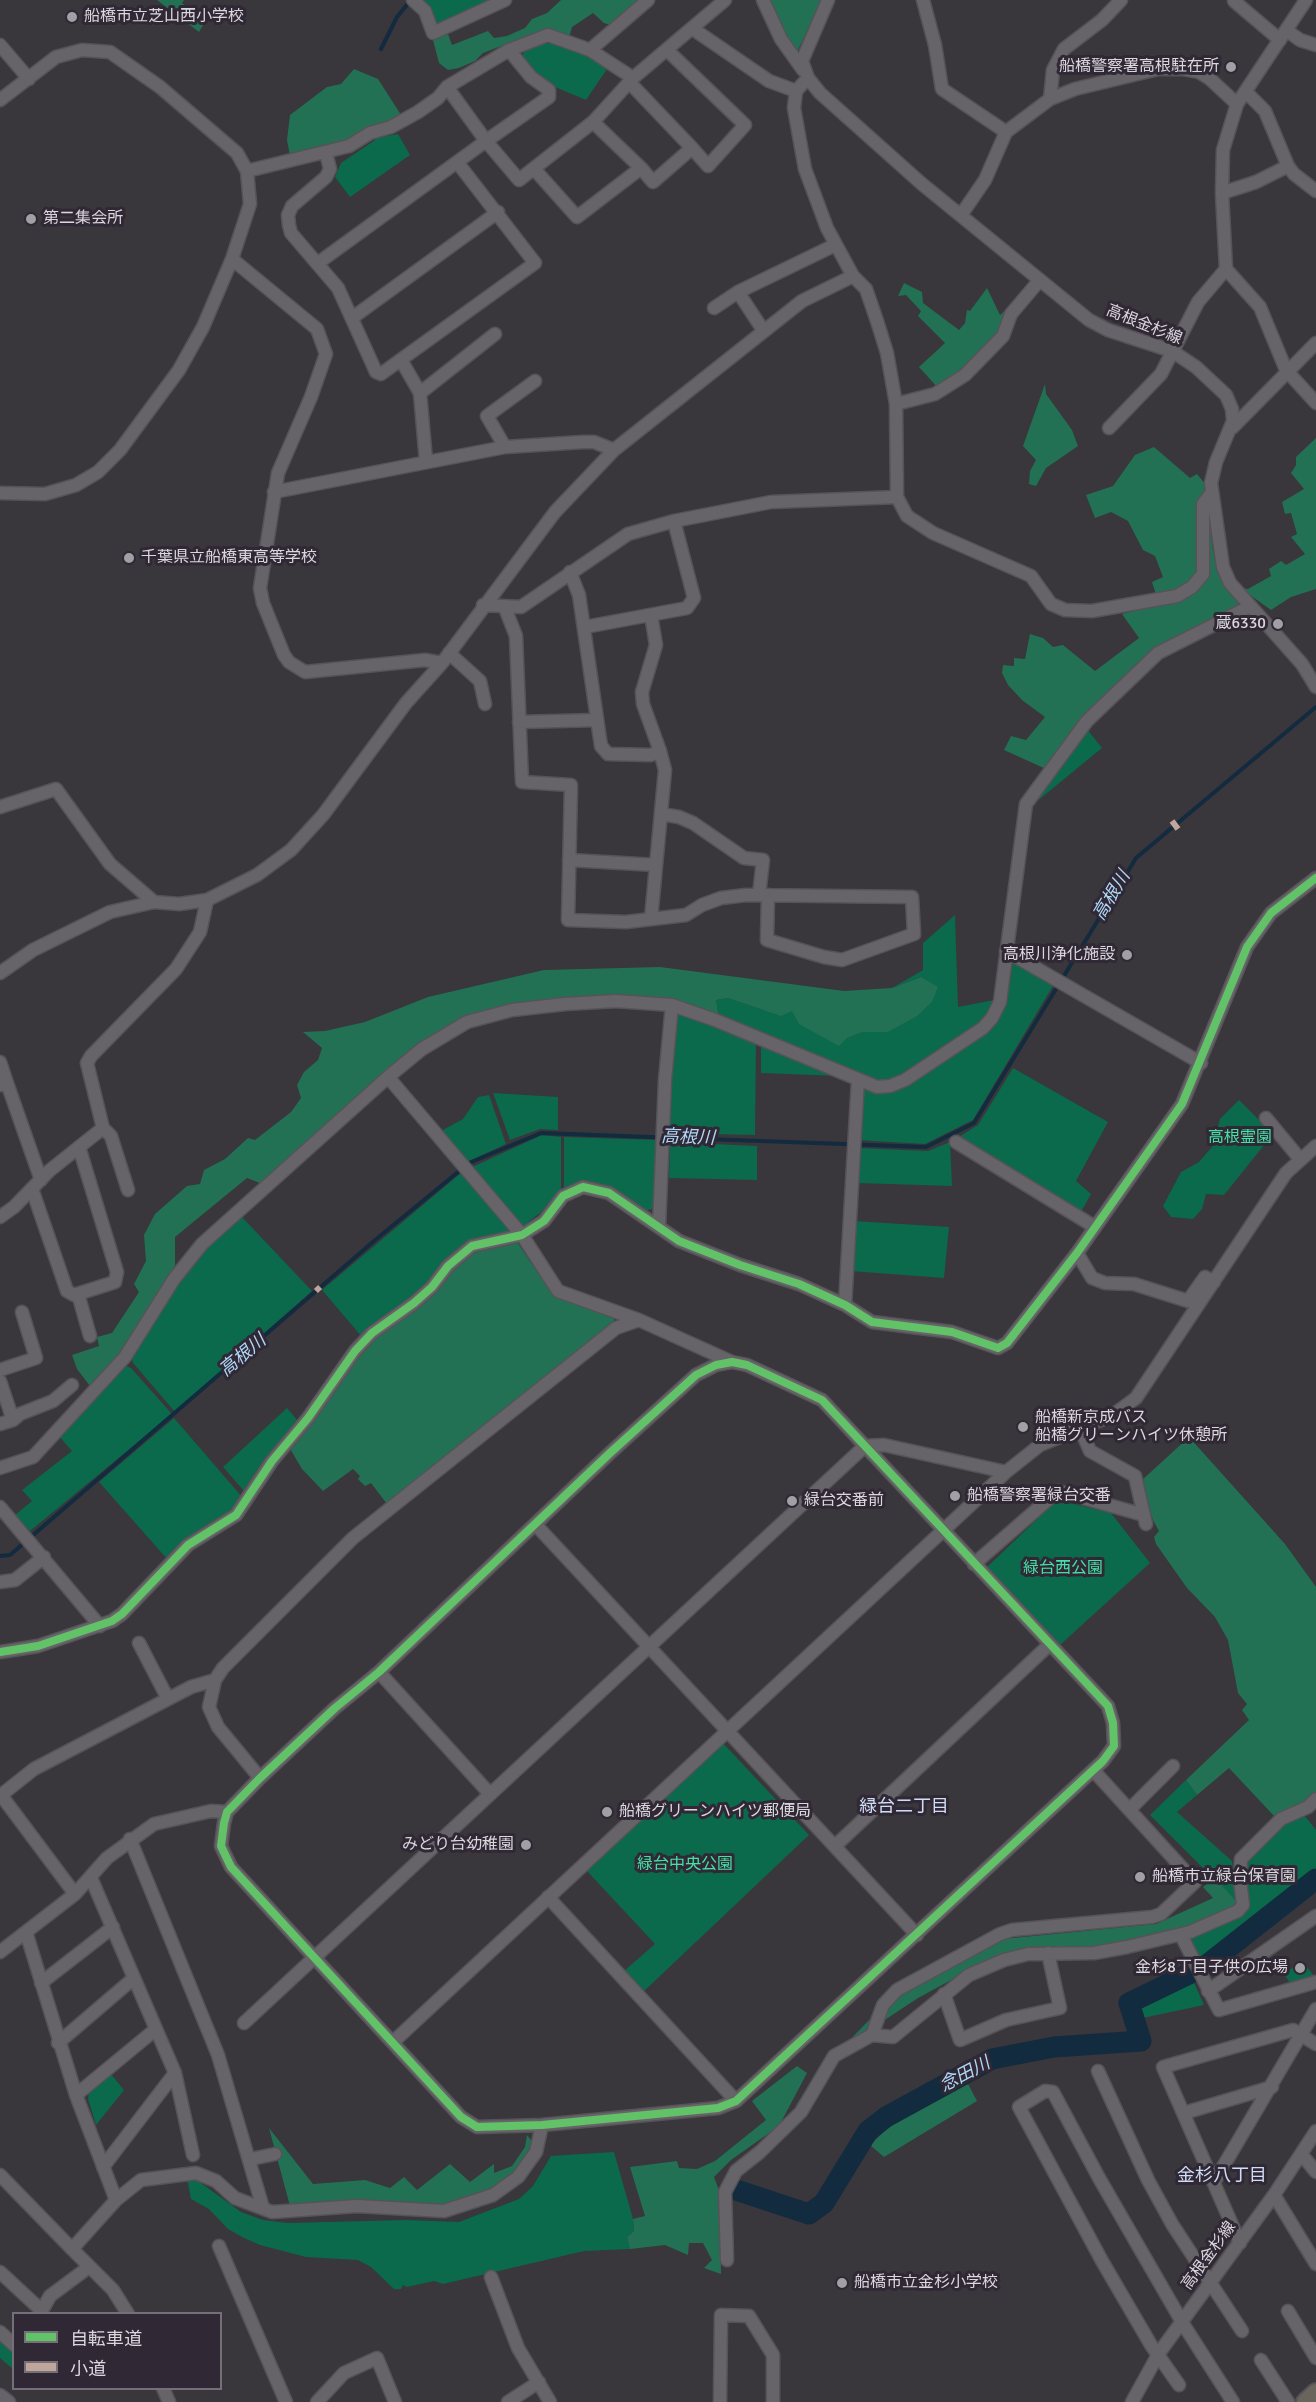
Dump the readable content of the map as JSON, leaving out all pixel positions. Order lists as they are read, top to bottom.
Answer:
{
  "streets": {
    "street": ["高根金杉線"]
  },
  "districts": ["緑台二丁目", "金杉八丁目"],
  "water": ["高根川", "念田川"],
  "parks": ["高根霊園", "緑台西公園", "緑台中央公園"],
  "places": [
    "船橋市立芝山西小学校",
    "船橋警察署高根駐在所",
    "第二集会所",
    "千葉県立船橋東高等学校",
    "蔵6330",
    "高根川浄化施設",
    "船橋新京成バス 船橋グリーンハイツ休憩所",
    "船橋警察署緑台交番",
    "緑台交番前",
    "船橋グリーンハイツ郵便局",
    "みどり台幼稚園",
    "船橋市立緑台保育園",
    "金杉8丁目子供の広場",
    "船橋市立金杉小学校"
  ],
  "legend": ["自転車道", "小道"]
}
